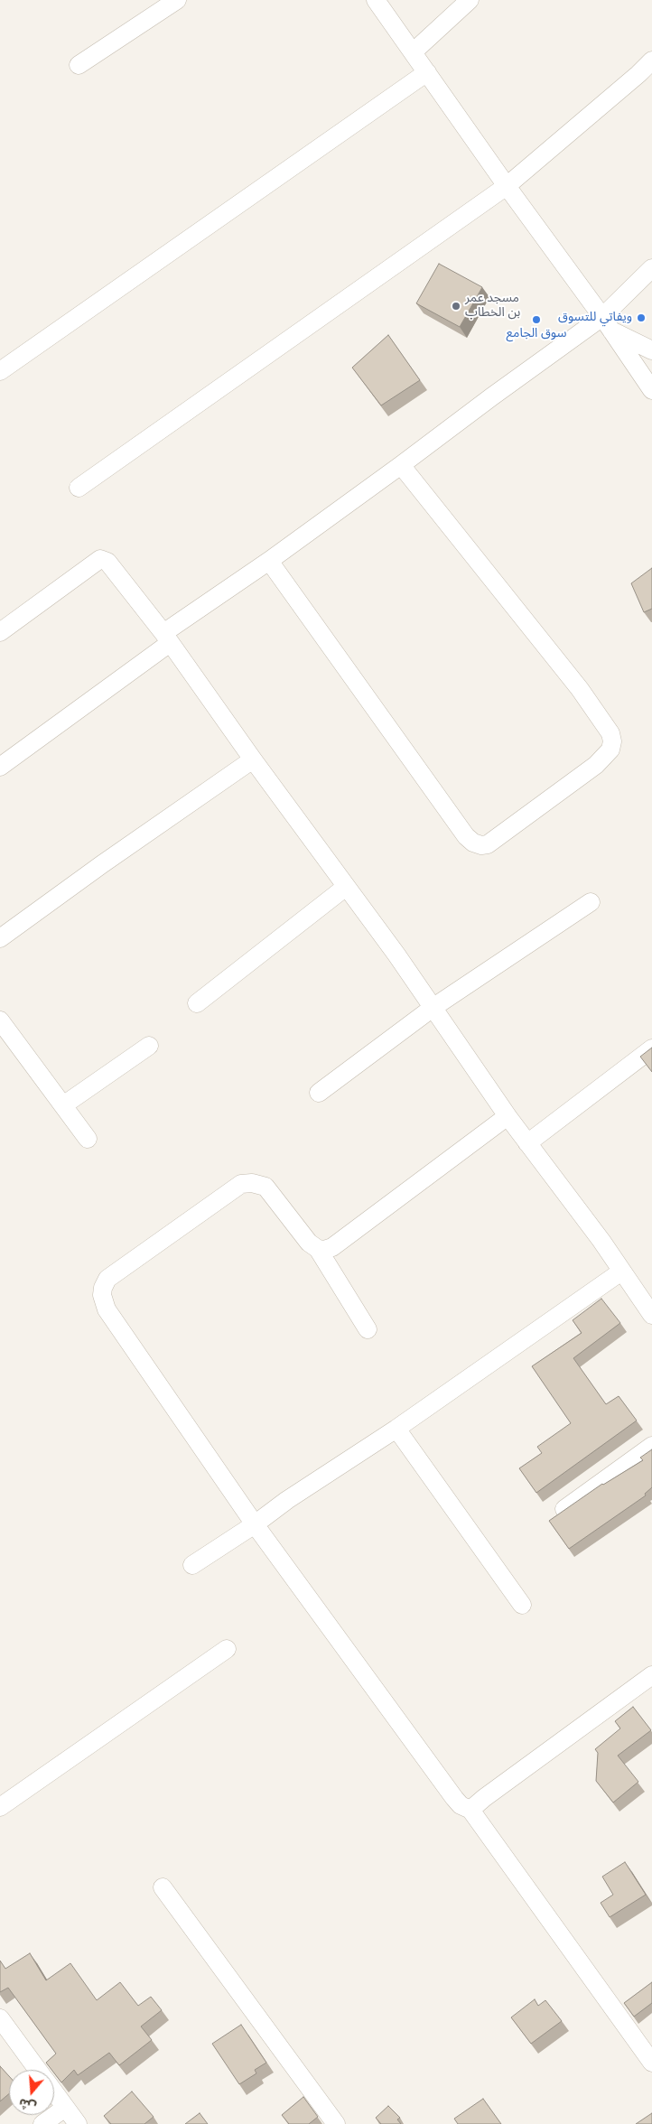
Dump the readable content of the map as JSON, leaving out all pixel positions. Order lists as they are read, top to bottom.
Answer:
{
  "places": ["مسجد عمر بن الخطاب", "ويفاتي للتسوق", "سوق الجامع"],
  "north": "bottom"
}
